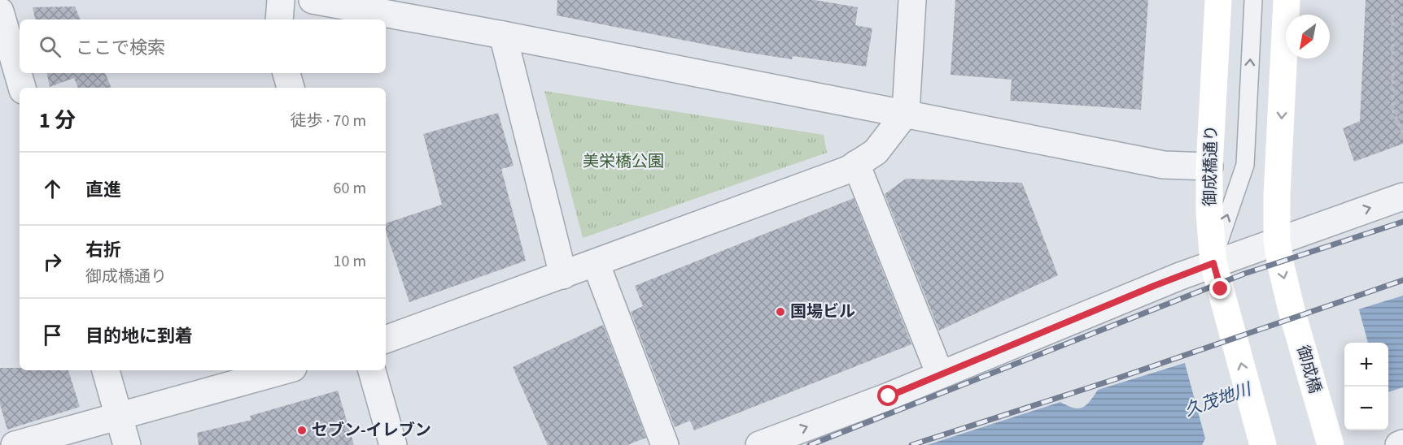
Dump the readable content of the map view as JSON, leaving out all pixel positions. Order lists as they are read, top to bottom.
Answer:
{
  "streets": {
    "main road": ["御成橋通り", "御成橋"]
  },
  "one_way": ["御成橋通り", "御成橋"],
  "water": ["久茂地川"],
  "parks": ["美栄橋公園"],
  "places": ["国場ビル", "セブン-イレブン"],
  "north": "bottom left",
  "page": {
    "search": "ここで検索",
    "heading": ["1 分", "徒歩 · 70 m"],
    "list": [
      ["直進", "60 m"],
      ["右折", "御成橋通り", "10 m"],
      "目的地に到着"
    ],
    "map_buttons": ["+", "−"]
  }
}
